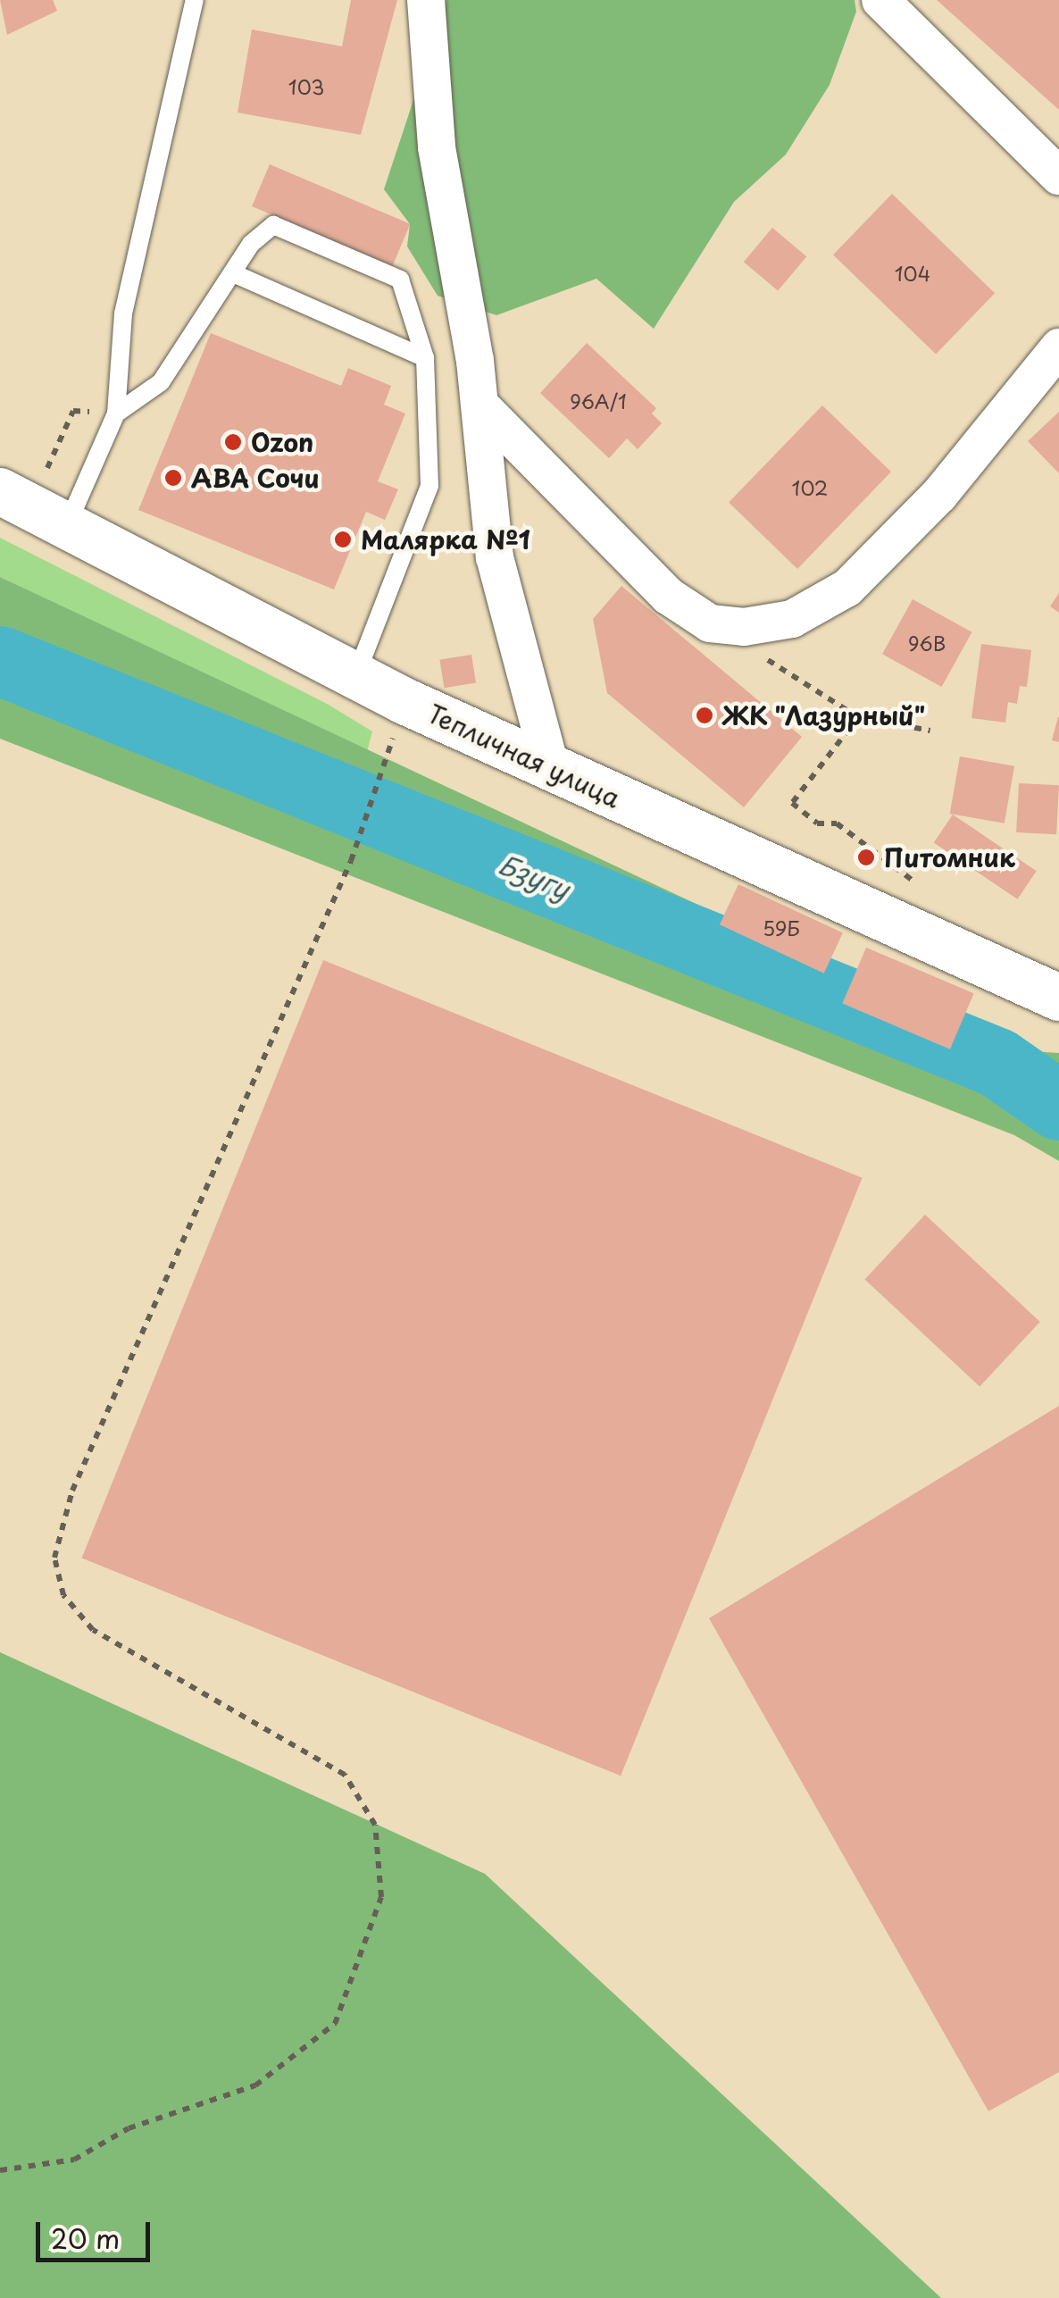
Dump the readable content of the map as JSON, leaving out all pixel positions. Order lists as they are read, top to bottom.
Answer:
{
  "streets": {
    "street": ["Тепличная улица"]
  },
  "water": ["Бзугу"],
  "places": [
    "Ozon",
    "АВА Сочи",
    "Малярка №1",
    "ЖК \"Лазурный\"",
    "Питомник"
  ],
  "house_numbers": [
    "103",
    "104",
    "96А/1",
    "102",
    "96В",
    "59Б"
  ],
  "scale_bar": "20 m"
}
